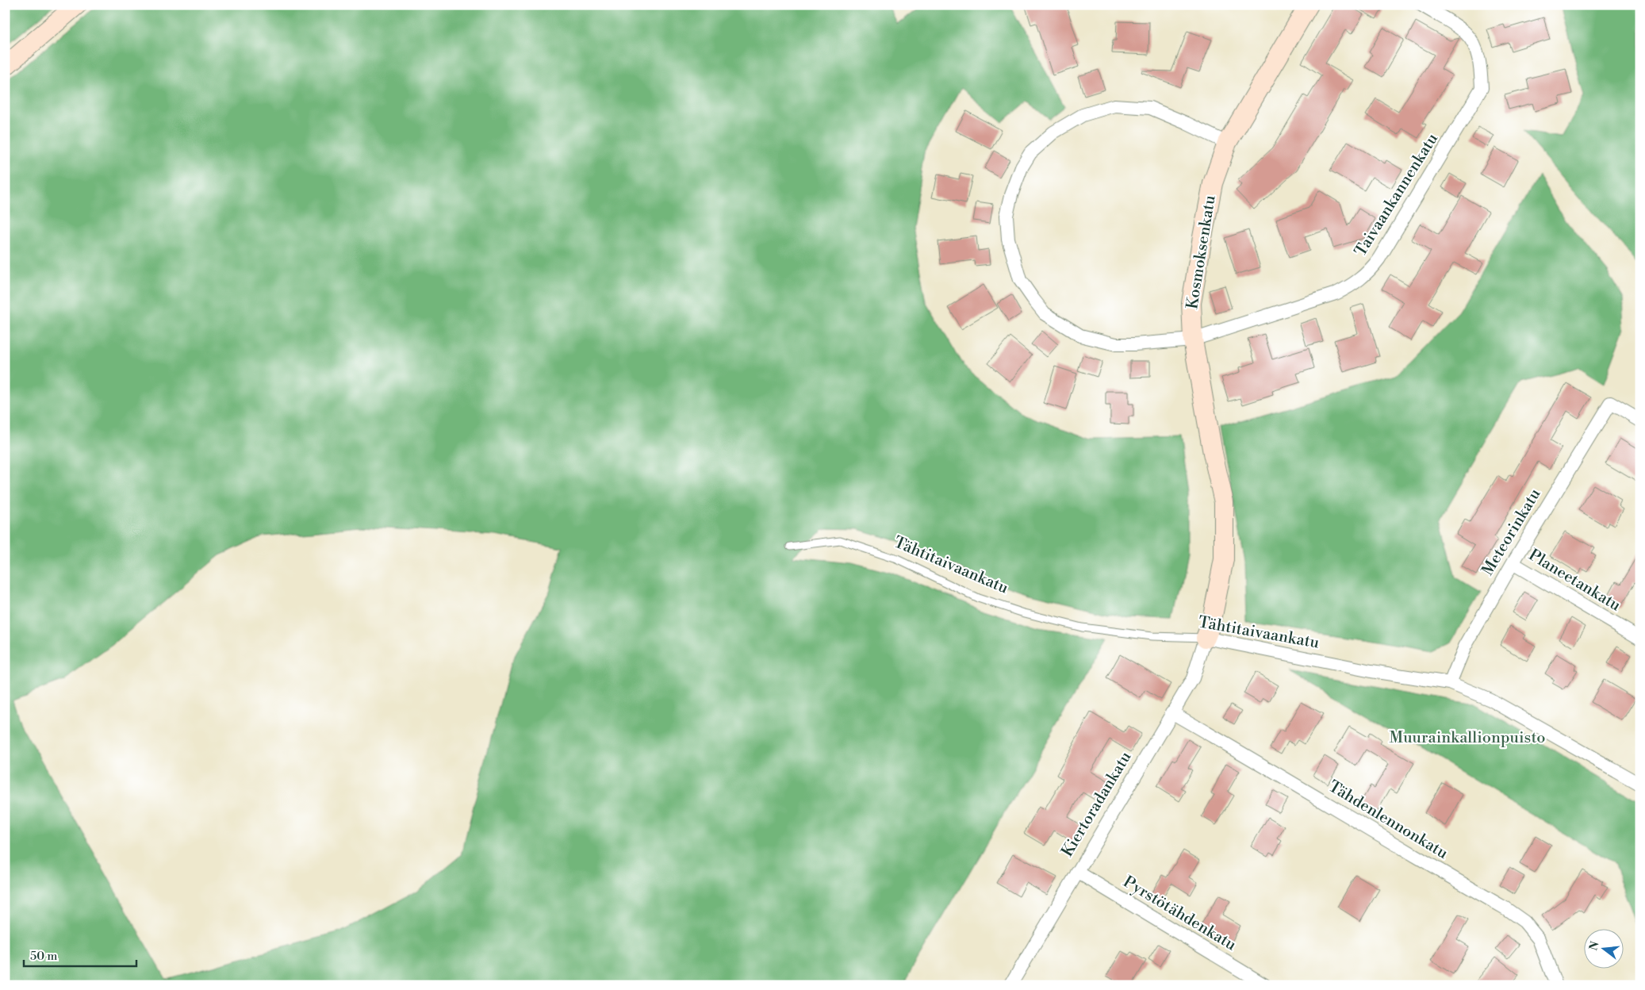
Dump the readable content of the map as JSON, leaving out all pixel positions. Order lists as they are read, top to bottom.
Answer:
{
  "streets": {
    "street": [
      "Taivaankannenkatu",
      "Kosmoksenkatu",
      "Meteorinkatu",
      "Tähtitaivaankatu",
      "Planeetankatu",
      "Kiertoradankatu",
      "Tähdenlennonkatu",
      "Pyrstötähdenkatu"
    ]
  },
  "crossings": [
    ["Taivaankannenkatu", "Kosmoksenkatu"],
    ["Kosmoksenkatu", "Tähtitaivaankatu"],
    ["Kosmoksenkatu", "Kiertoradankatu"],
    ["Meteorinkatu", "Tähtitaivaankatu"],
    ["Meteorinkatu", "Planeetankatu"],
    ["Tähtitaivaankatu", "Kiertoradankatu"],
    ["Kiertoradankatu", "Tähdenlennonkatu"],
    ["Kiertoradankatu", "Pyrstötähdenkatu"]
  ],
  "parks": ["Muurainkallionpuisto"],
  "scale_bar": "50 m",
  "north": "left"
}
